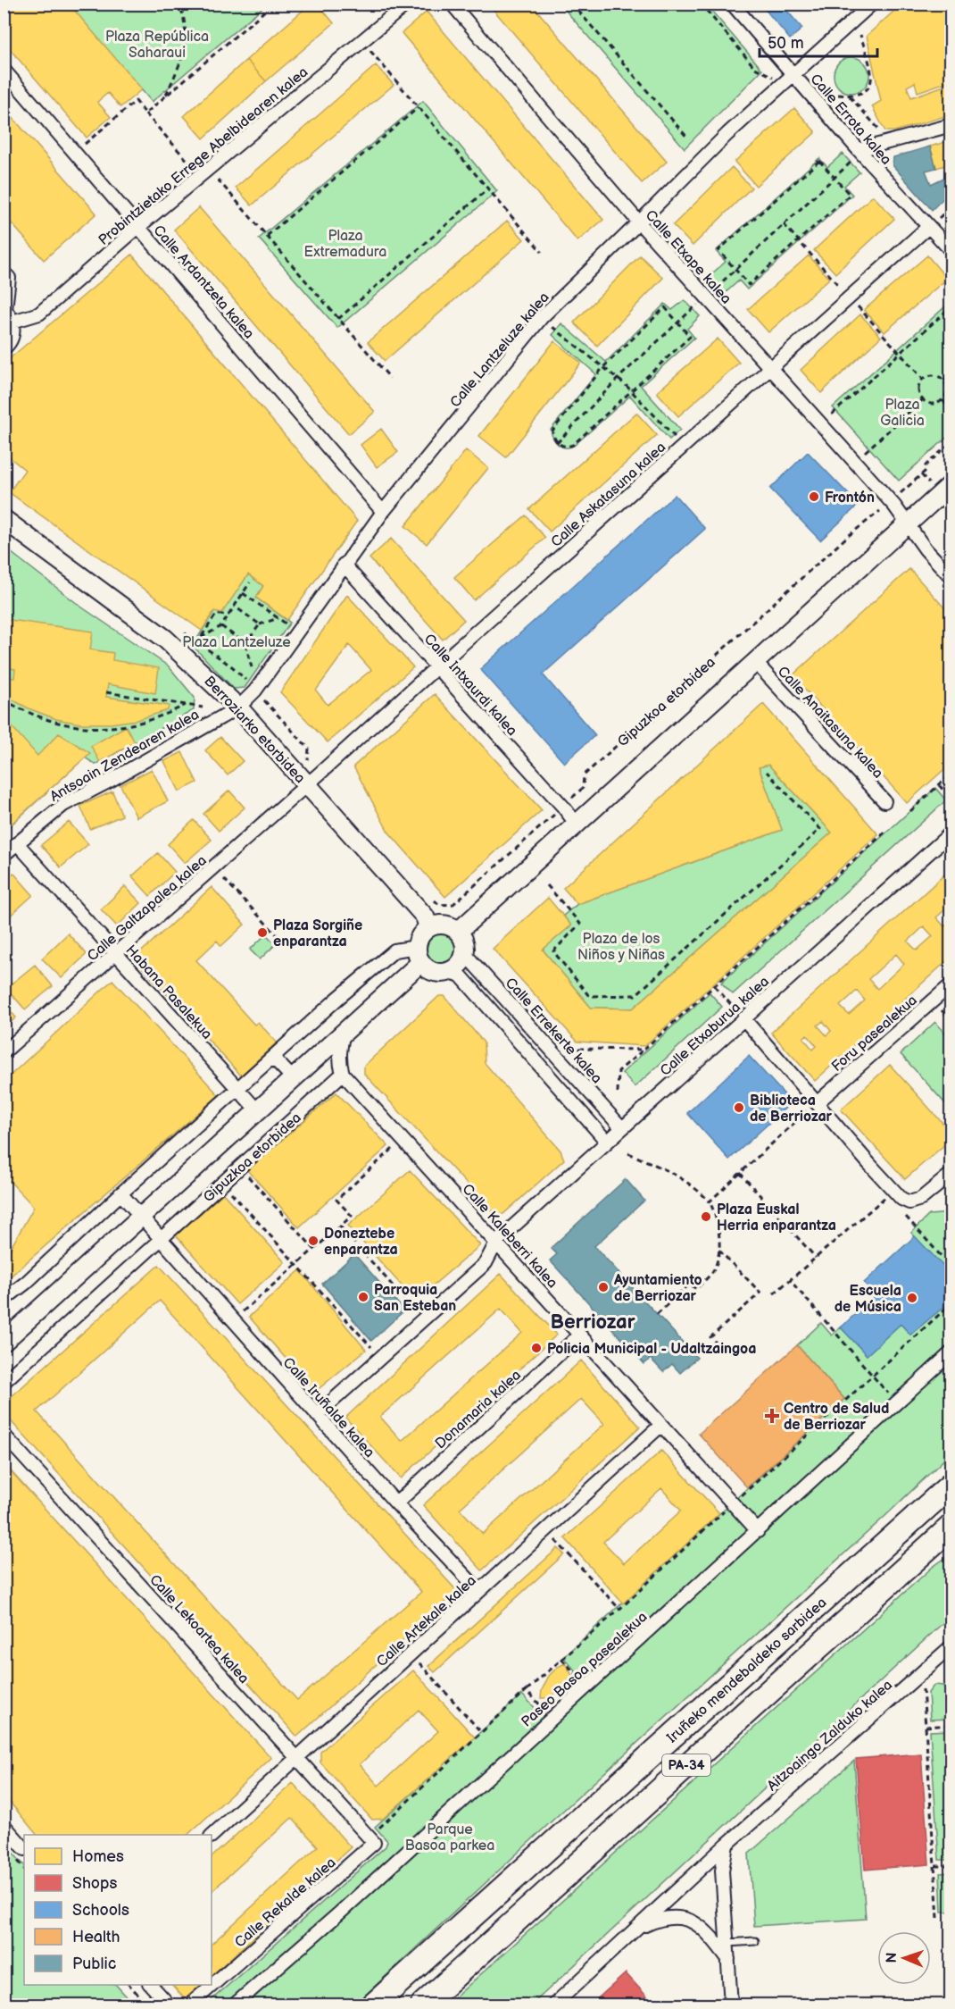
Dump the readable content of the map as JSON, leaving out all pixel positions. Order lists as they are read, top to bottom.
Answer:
{
  "streets": {
    "highway": ["Iruñeko mendebaldeko sarbidea", "PA-34"],
    "main road": ["Gipuzkoa etorbidea", "Berroziarko etorbidea"],
    "street": [
      "Calle Errota kalea",
      "Probintzietako Errege Abelbidearen kalea",
      "Calle Etxape kalea",
      "Calle Ardantzeta kalea",
      "Calle Lantzeluze kalea",
      "Calle Askatasuna kalea",
      "Calle Intxaurdi kalea",
      "Calle Anaitasuna kalea",
      "Antsoain Zendearen kalea",
      "Calle Galtzapalea kalea",
      "Habana Pasalekua",
      "Calle Etxaburua kalea",
      "Calle Errekerte kalea",
      "Foru pasealekua",
      "Calle Kaleberri kalea",
      "Calle Iruñalde kalea",
      "Donamaria kalea",
      "Calle Artekale kalea",
      "Calle Lekoartea kalea",
      "Paseo Basoa pasealekua",
      "Aitzoaingo Zalduko kalea",
      "Calle Rekalde kalea"
    ]
  },
  "crossings": [
    ["Calle Errota kalea", "Calle Lantzeluze kalea"],
    ["Calle Errota kalea", "Calle Askatasuna kalea"],
    ["Probintzietako Errege Abelbidearen kalea", "Calle Ardantzeta kalea"],
    ["Calle Etxape kalea", "Calle Lantzeluze kalea"],
    ["Calle Etxape kalea", "Calle Askatasuna kalea"],
    ["Calle Etxape kalea", "Gipuzkoa etorbidea"],
    ["Calle Ardantzeta kalea", "Calle Lantzeluze kalea"],
    ["Calle Lantzeluze kalea", "Calle Intxaurdi kalea"],
    ["Calle Lantzeluze kalea", "Berroziarko etorbidea"],
    ["Calle Lantzeluze kalea", "Antsoain Zendearen kalea"],
    ["Calle Askatasuna kalea", "Calle Intxaurdi kalea"],
    ["Calle Askatasuna kalea", "Berroziarko etorbidea"],
    ["Calle Askatasuna kalea", "Calle Galtzapalea kalea"],
    ["Calle Intxaurdi kalea", "Gipuzkoa etorbidea"],
    ["Gipuzkoa etorbidea", "Calle Anaitasuna kalea"],
    ["Gipuzkoa etorbidea", "Berroziarko etorbidea"],
    ["Gipuzkoa etorbidea", "Habana Pasalekua"],
    ["Gipuzkoa etorbidea", "Calle Errekerte kalea"],
    ["Gipuzkoa etorbidea", "Calle Kaleberri kalea"],
    ["Gipuzkoa etorbidea", "Calle Iruñalde kalea"],
    ["Berroziarko etorbidea", "Antsoain Zendearen kalea"],
    ["Berroziarko etorbidea", "Calle Galtzapalea kalea"],
    ["Berroziarko etorbidea", "Calle Errekerte kalea"],
    ["Antsoain Zendearen kalea", "Habana Pasalekua"],
    ["Calle Galtzapalea kalea", "Habana Pasalekua"],
    ["Calle Etxaburua kalea", "Calle Errekerte kalea"],
    ["Calle Etxaburua kalea", "Calle Kaleberri kalea"],
    ["Calle Etxaburua kalea", "Calle Iruñalde kalea"],
    ["Calle Kaleberri kalea", "Donamaria kalea"],
    ["Calle Kaleberri kalea", "Calle Artekale kalea"],
    ["Calle Kaleberri kalea", "Paseo Basoa pasealekua"],
    ["Calle Iruñalde kalea", "Donamaria kalea"],
    ["Calle Iruñalde kalea", "Calle Artekale kalea"],
    ["Calle Artekale kalea", "Calle Lekoartea kalea"],
    ["Calle Lekoartea kalea", "Calle Rekalde kalea"]
  ],
  "districts": ["Berriozar"],
  "parks": [
    "Plaza República Saharaui",
    "Plaza Extremadura",
    "Plaza Galicia",
    "Plaza Lantzeluze",
    "Plaza de los Niños y Niñas",
    "Parque Basoa parkea"
  ],
  "places": {
    "other": [
      "Frontón",
      "Plaza Sorgiñe enparantza",
      "Biblioteca de Berriozar",
      "Plaza Euskal Herria enparantza",
      "Doneztebe enparantza",
      "Ayuntamiento de Berriozar",
      "Parroquia San Esteban",
      "Escuela de Música",
      "Policia Municipal - Udaltzaingoa"
    ],
    "health": ["Centro de Salud de Berriozar"]
  },
  "legend": [
    "Homes",
    "Shops",
    "Schools",
    "Health",
    "Public"
  ],
  "scale_bar": "50 m",
  "north": "left"
}
